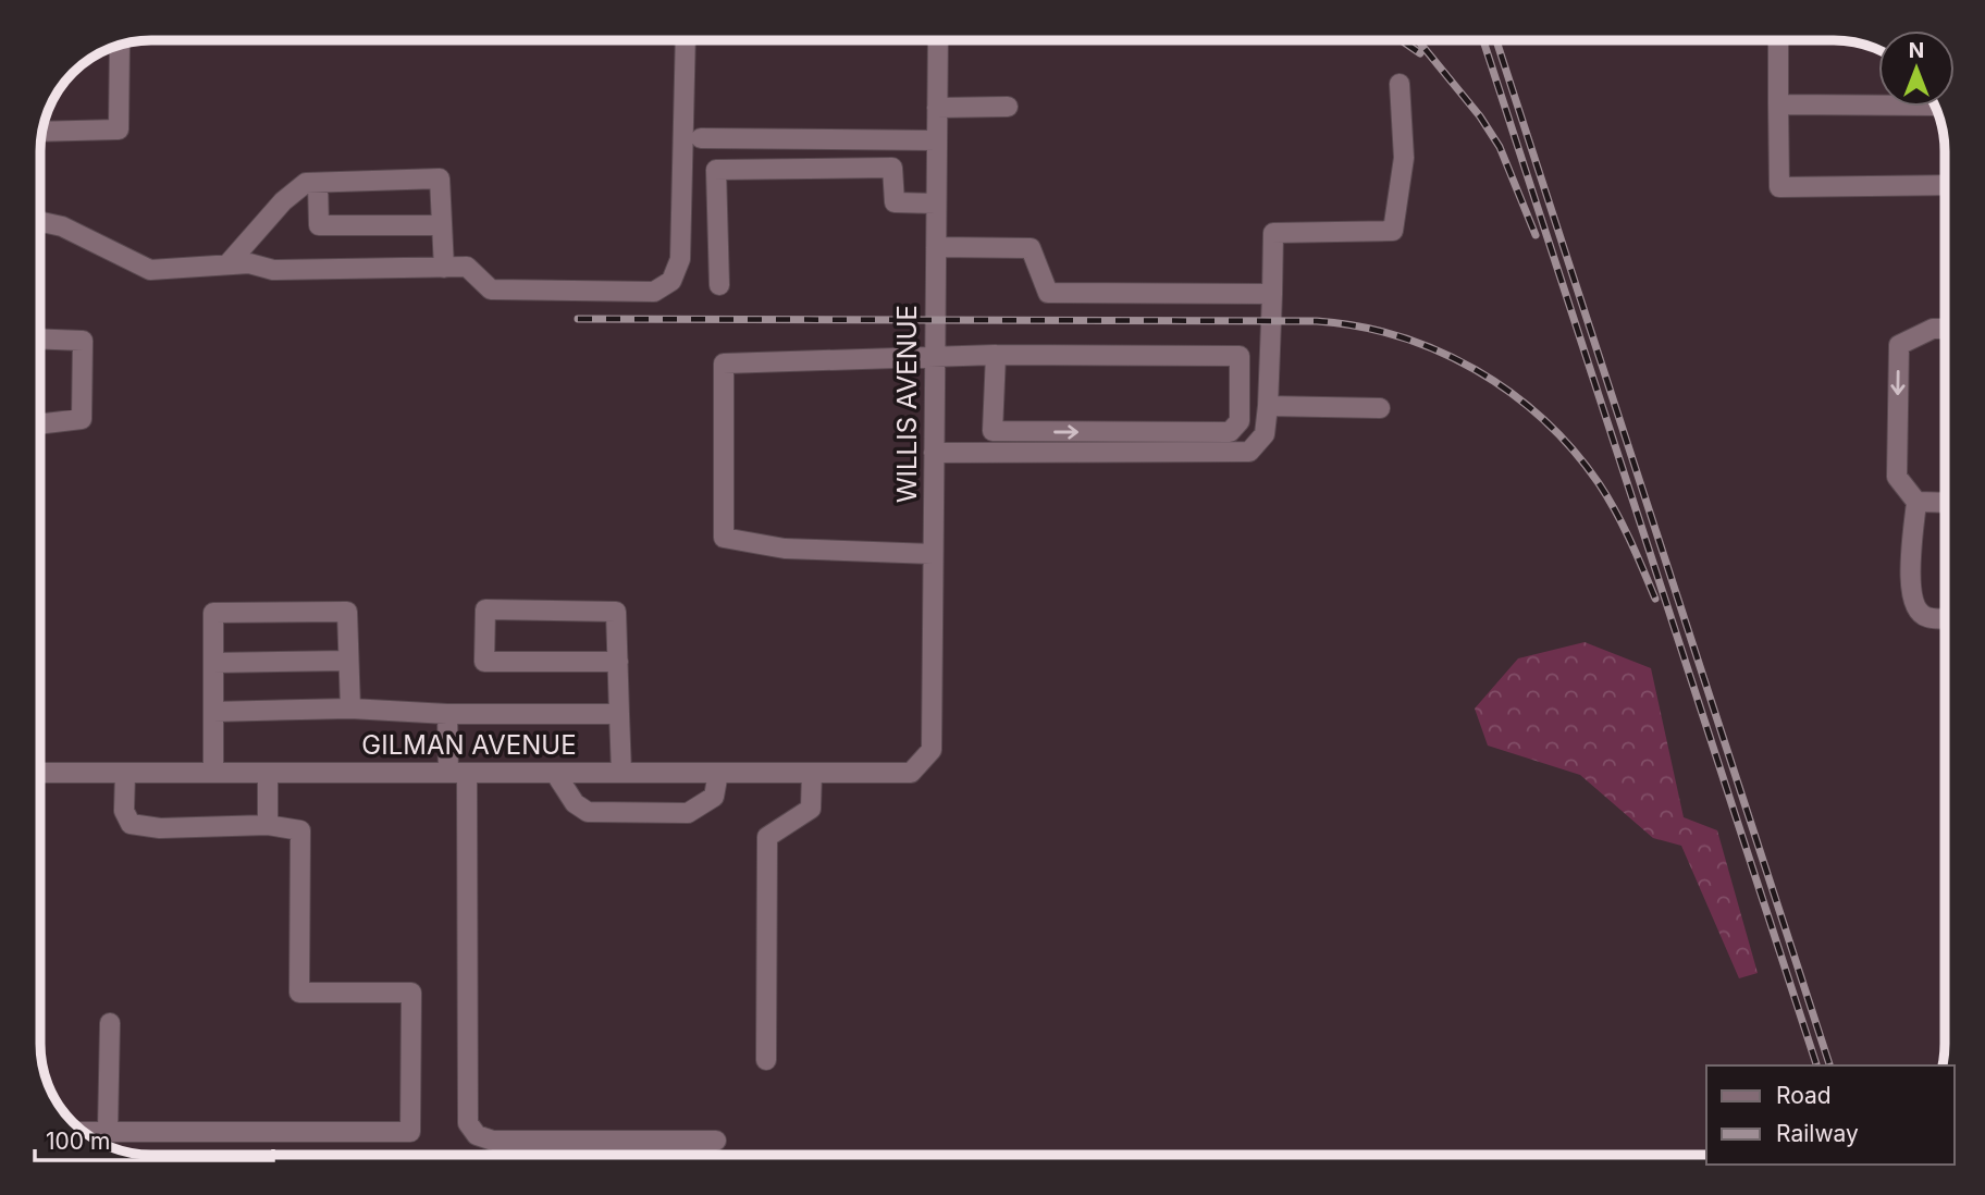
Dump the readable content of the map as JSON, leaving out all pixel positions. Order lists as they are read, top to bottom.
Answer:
{
  "streets": {
    "street": ["WILLIS AVENUE", "GILMAN AVENUE"]
  },
  "crossings": [
    ["WILLIS AVENUE", "GILMAN AVENUE"]
  ],
  "legend": ["Road", "Railway"],
  "scale_bar": "100 m",
  "north": "top"
}
